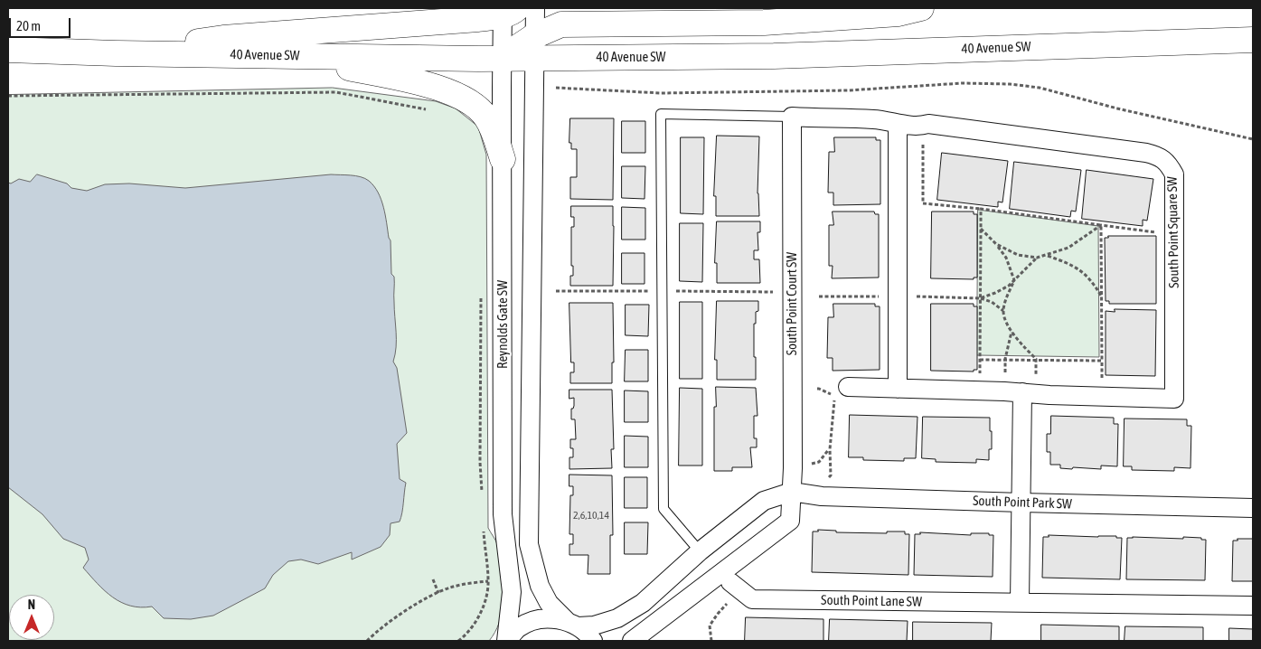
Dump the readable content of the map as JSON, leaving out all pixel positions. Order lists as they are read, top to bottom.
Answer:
{
  "streets": {
    "main road": ["40 Avenue SW"],
    "street": [
      "South Point Square SW",
      "South Point Court SW",
      "Reynolds Gate SW",
      "South Point Park SW",
      "South Point Lane SW"
    ]
  },
  "crossings": [
    ["40 Avenue SW", "Reynolds Gate SW"],
    ["South Point Square SW", "South Point Court SW"],
    ["South Point Court SW", "South Point Park SW"],
    ["Reynolds Gate SW", "South Point Park SW"]
  ],
  "house_numbers": ["2,6,10,14"],
  "scale_bar": "20 m",
  "north": "top"
}
